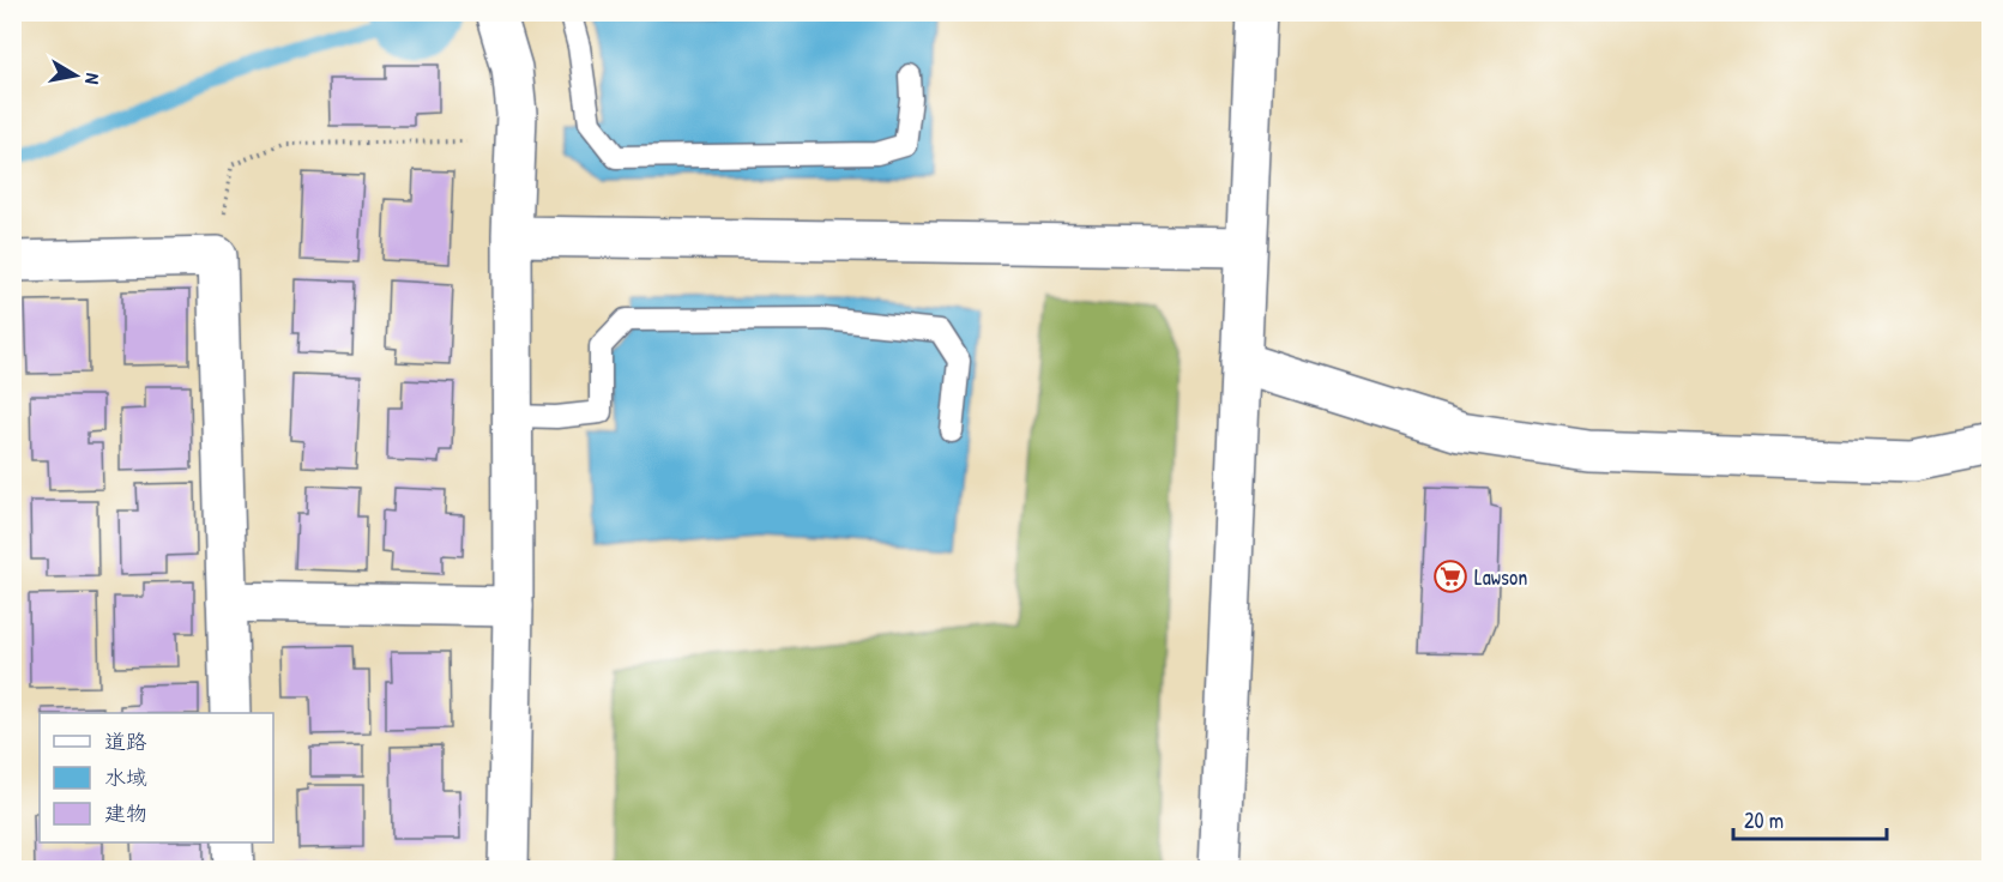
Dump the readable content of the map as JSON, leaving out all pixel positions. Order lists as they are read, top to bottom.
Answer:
{
  "places": {
    "supermarket": ["Lawson"]
  },
  "legend": ["道路", "水域", "建物"],
  "scale_bar": "20 m",
  "north": "right"
}
